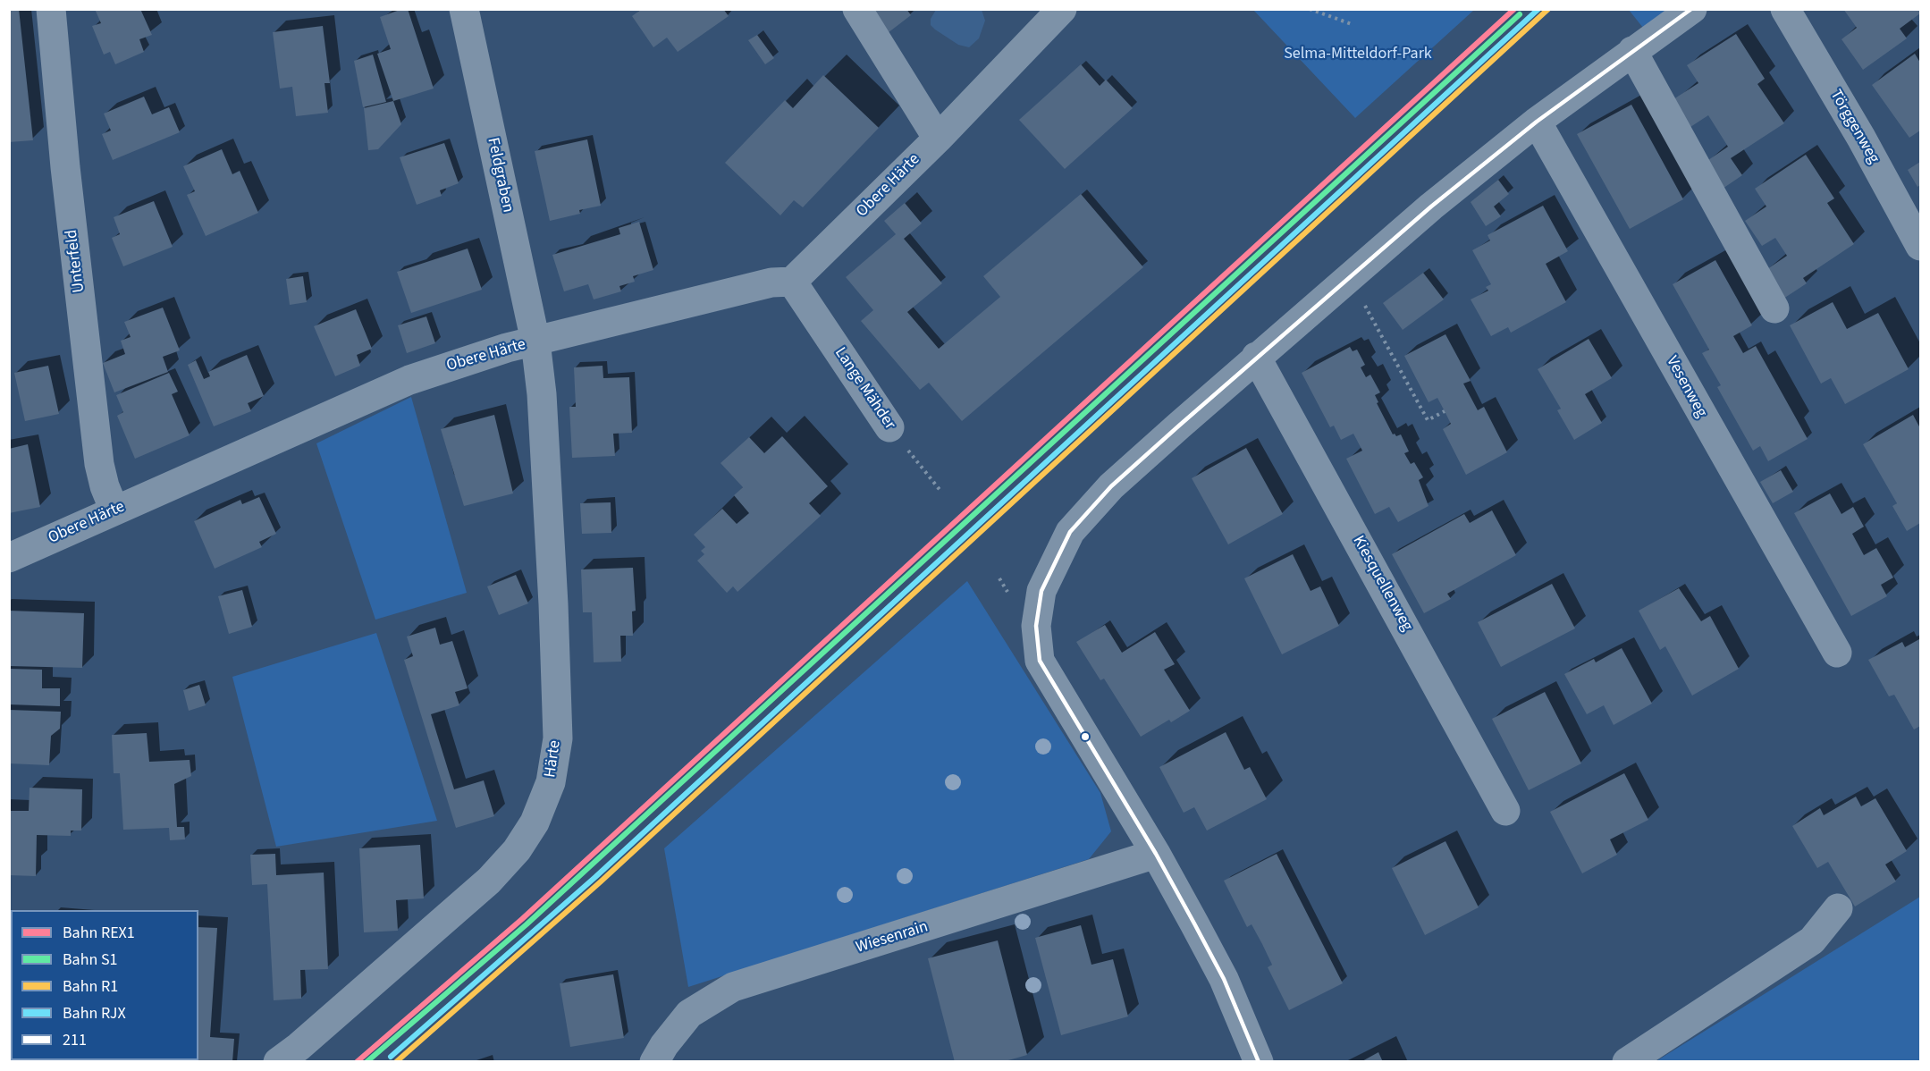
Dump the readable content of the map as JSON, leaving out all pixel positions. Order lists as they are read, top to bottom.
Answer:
{
  "streets": {
    "street": [
      "Törggenweg",
      "Feldgraben",
      "Obere Härte",
      "Unterfeld",
      "Vesenweg",
      "Lange Mähder",
      "Kiesquellenweg",
      "Härte",
      "Wiesenrain"
    ]
  },
  "crossings": [
    ["Feldgraben", "Obere Härte"],
    ["Feldgraben", "Härte"],
    ["Obere Härte", "Unterfeld"],
    ["Obere Härte", "Lange Mähder"],
    ["Obere Härte", "Härte"]
  ],
  "parks": ["Selma-Mitteldorf-Park"],
  "lines": [
    "rail line REX1",
    "rail line R1",
    "rail line RJX",
    "transit line 211",
    "rail line S1"
  ],
  "legend": [
    "Bahn REX1",
    "Bahn S1",
    "Bahn R1",
    "Bahn RJX",
    "211"
  ]
}
